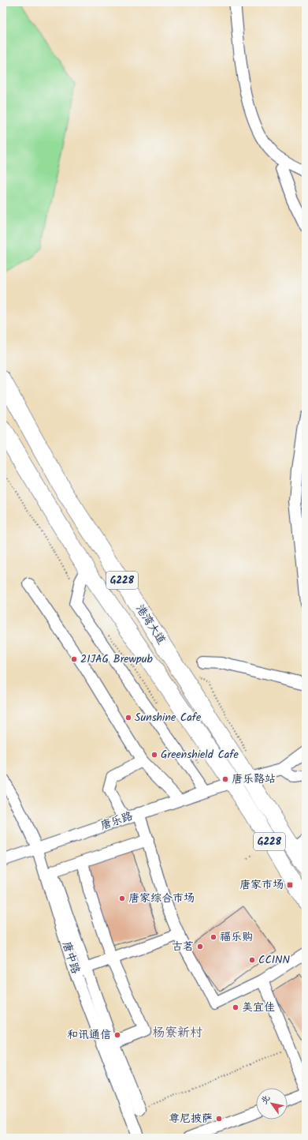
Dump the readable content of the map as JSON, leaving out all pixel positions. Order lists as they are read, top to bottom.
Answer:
{
  "streets": {
    "highway": ["G228", "港湾大道"],
    "street": ["唐乐路", "唐中路"]
  },
  "crossings": [
    ["港湾大道", "唐乐路"],
    ["唐乐路", "唐中路"]
  ],
  "districts": ["杨寮新村"],
  "places": {
    "other": [
      "21JAG Brewpub",
      "Sunshine Cafe",
      "Greenshield Cafe",
      "唐乐路站",
      "唐家综合市场",
      "福乐购",
      "古茗",
      "CCINN",
      "美宜佳",
      "和讯通信",
      "尊尼披萨"
    ],
    "transit": ["唐家市场"]
  },
  "north": "top left"
}
